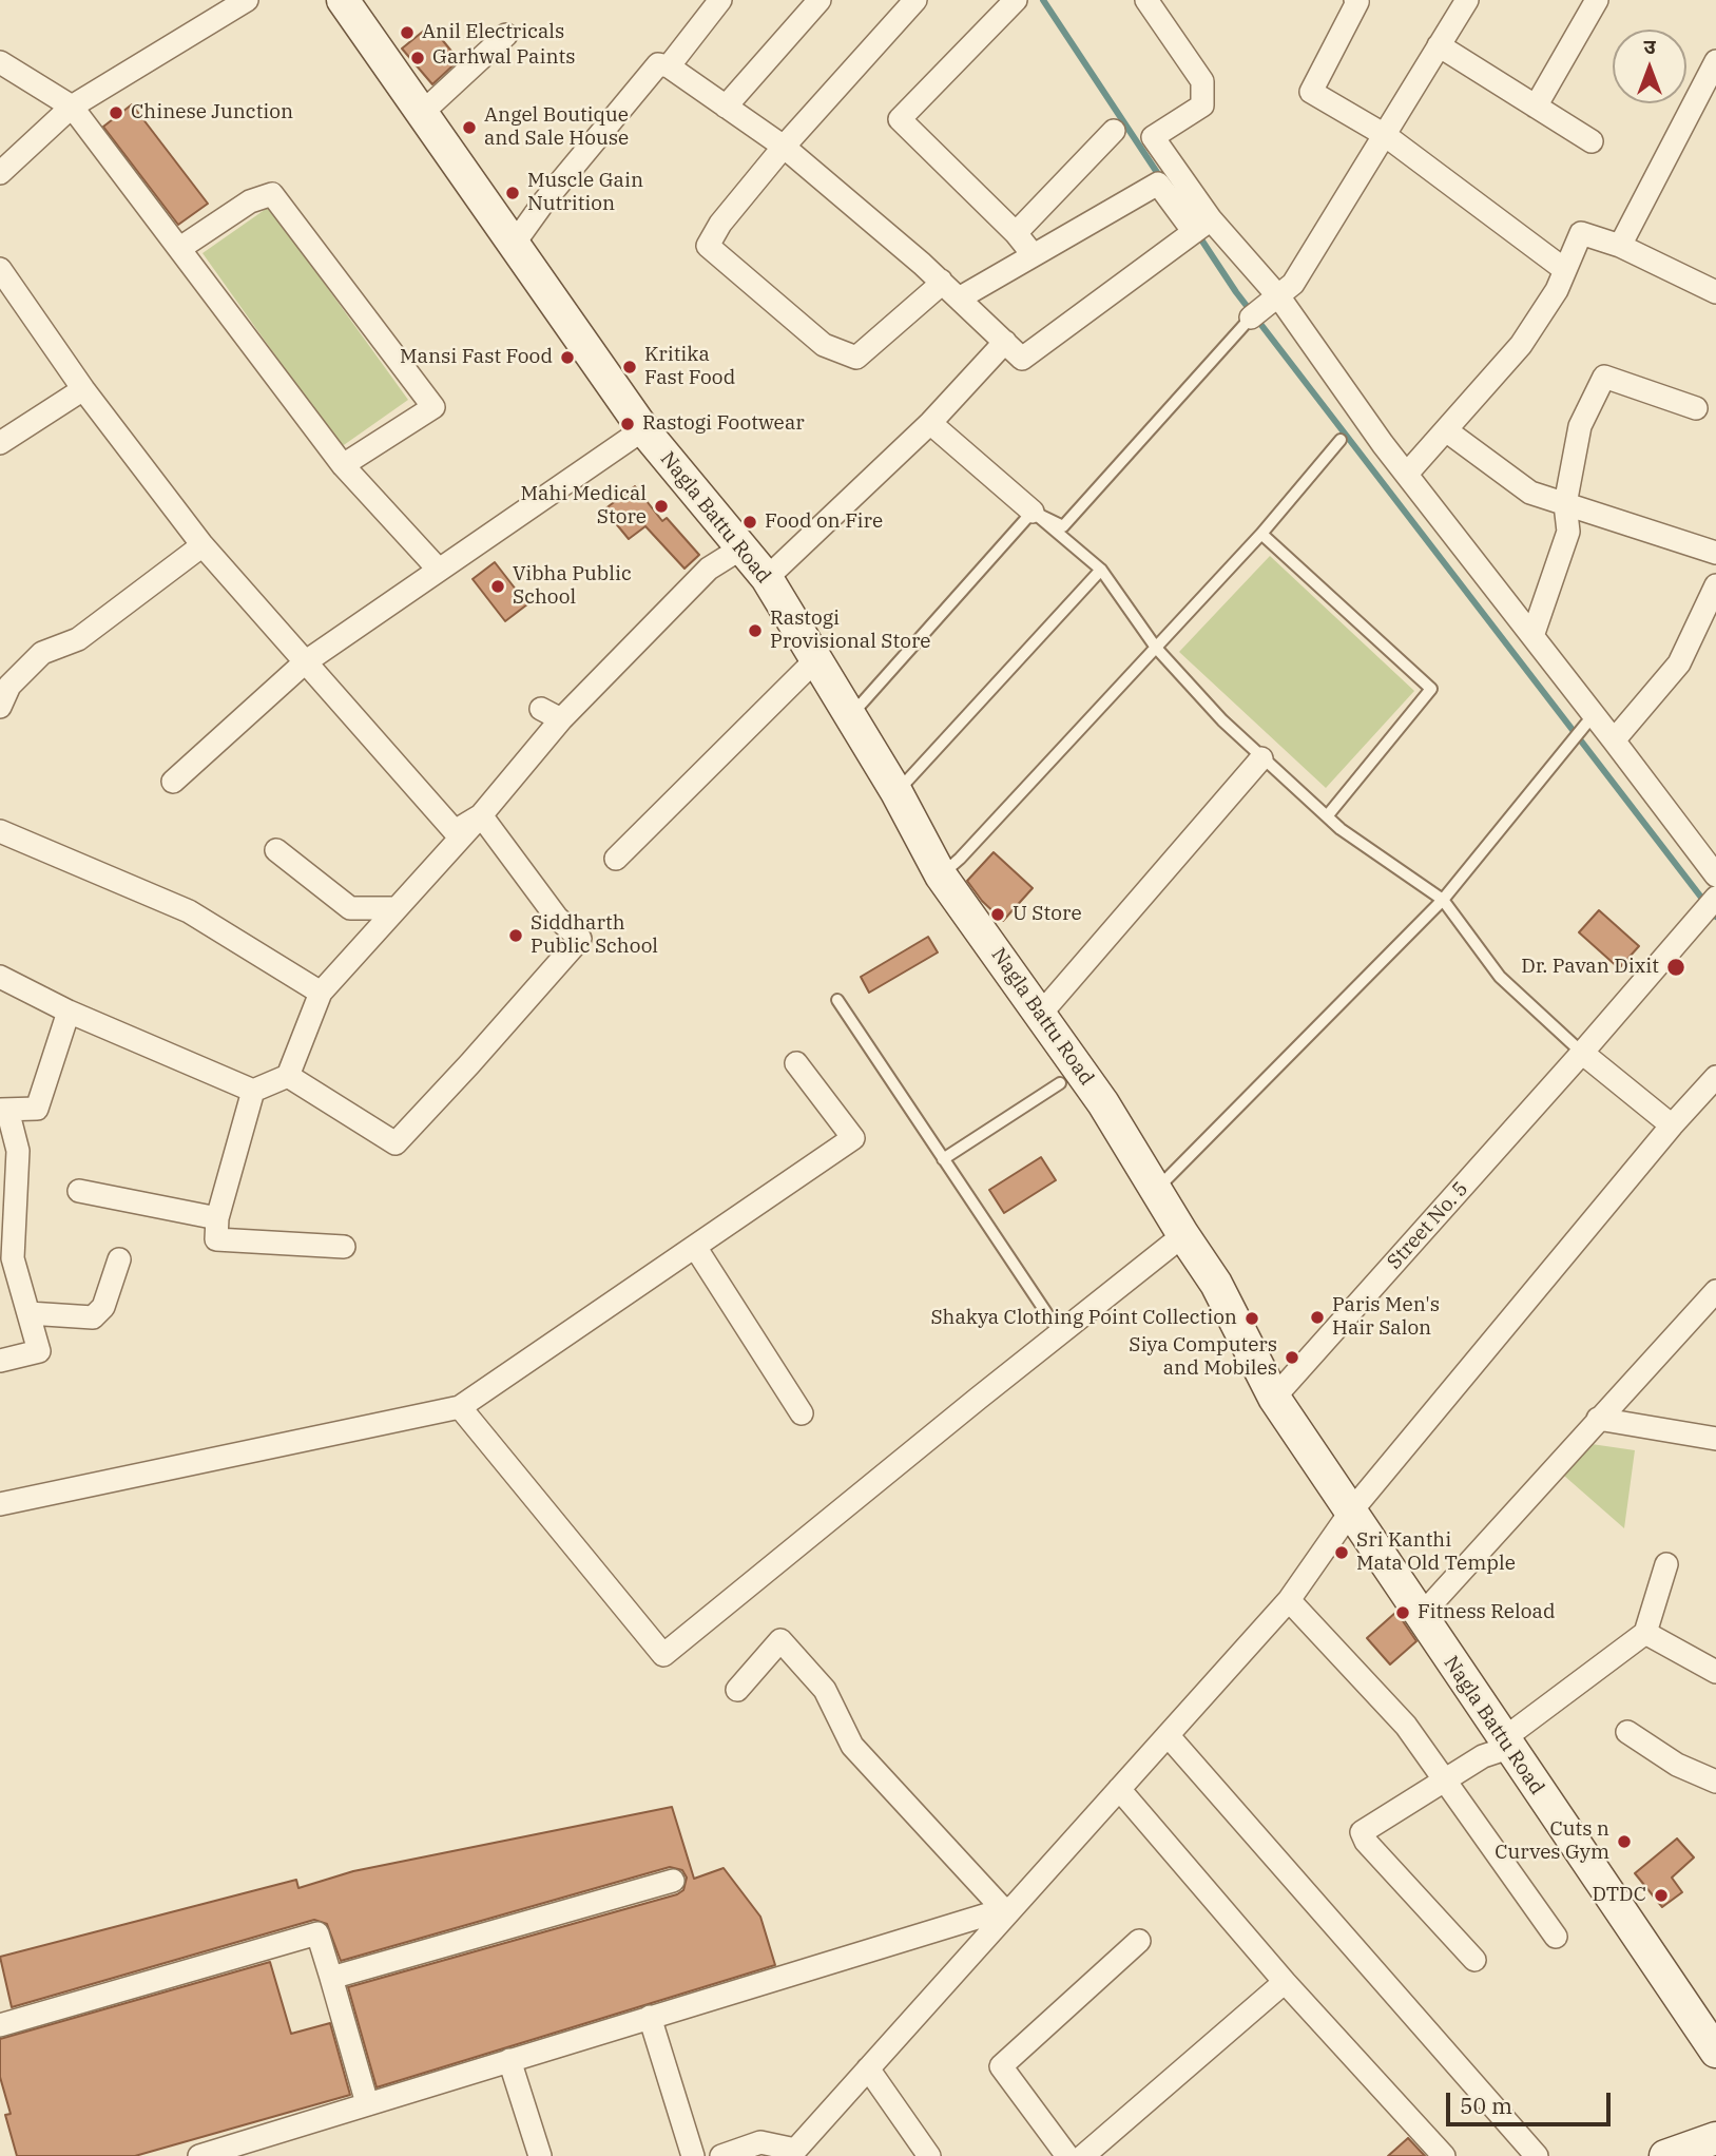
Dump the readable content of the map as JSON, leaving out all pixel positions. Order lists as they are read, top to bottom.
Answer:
{
  "streets": {
    "street": ["Nagla Battu Road", "Street No. 5"]
  },
  "crossings": [
    ["Nagla Battu Road", "Street No. 5"]
  ],
  "places": [
    "Anil Electricals",
    "Garhwal Paints",
    "Chinese Junction",
    "Angel Boutique and Sale House",
    "Muscle Gain Nutrition",
    "Mansi Fast Food",
    "Kritika Fast Food",
    "Rastogi Footwear",
    "Mahi Medical Store",
    "Food on Fire",
    "Vibha Public School",
    "Rastogi Provisional Store",
    "U Store",
    "Siddharth Public School",
    "Dr. Pavan Dixit",
    "Paris Men's Hair Salon",
    "Shakya Clothing Point Collection",
    "Siya Computers and Mobiles",
    "Sri Kanthi Mata Old Temple",
    "Fitness Reload",
    "Cuts n Curves Gym",
    "DTDC"
  ],
  "scale_bar": "50 m",
  "north": "top"
}
